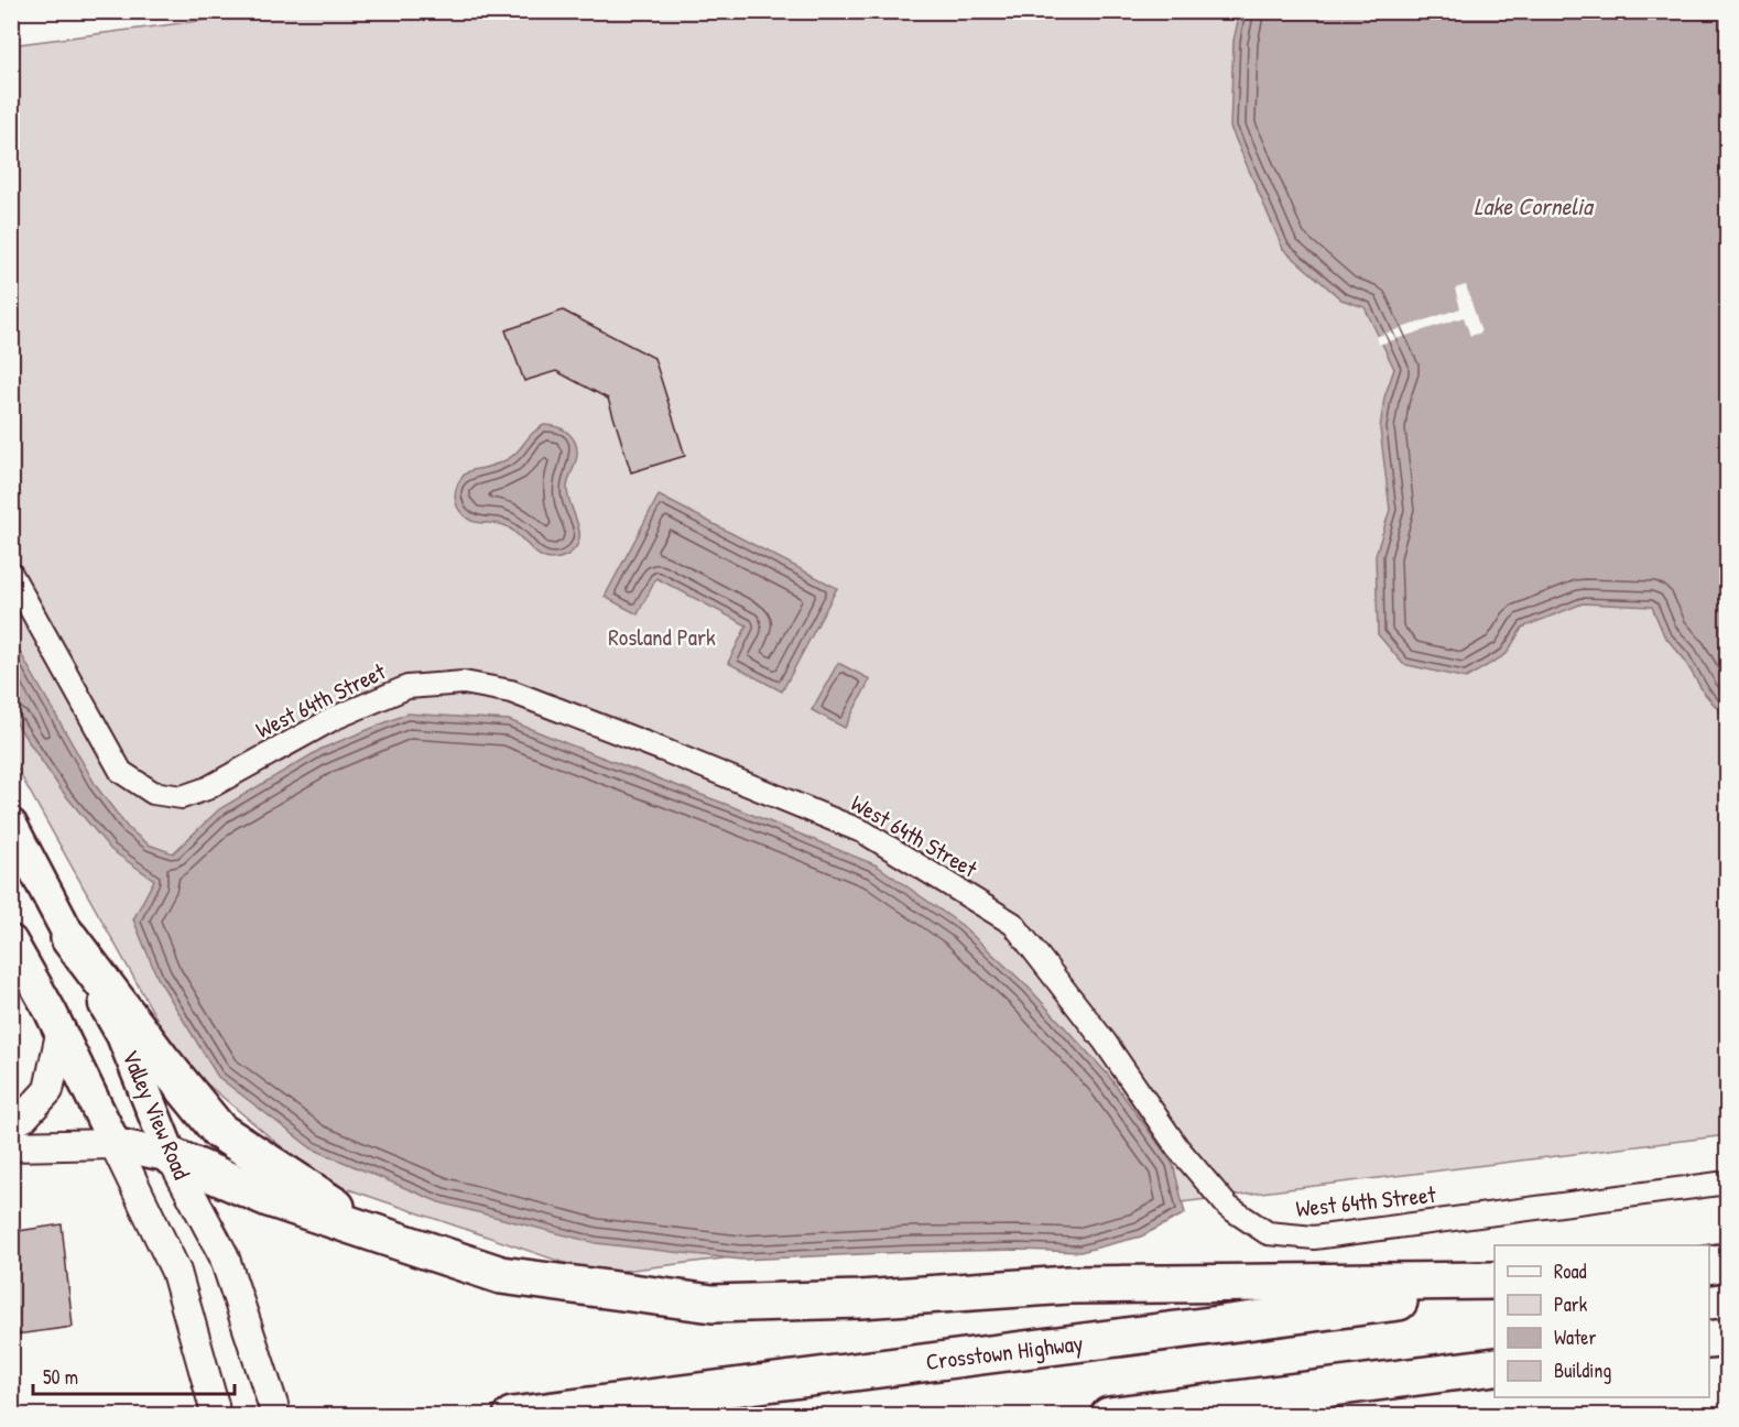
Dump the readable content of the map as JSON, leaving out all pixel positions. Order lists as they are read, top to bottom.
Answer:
{
  "streets": {
    "highway": ["Crosstown Highway"],
    "main road": ["Valley View Road"],
    "street": ["West 64th Street"]
  },
  "water": ["Lake Cornelia"],
  "parks": ["Rosland Park"],
  "legend": [
    "Road",
    "Park",
    "Water",
    "Building"
  ],
  "scale_bar": "50 m"
}
